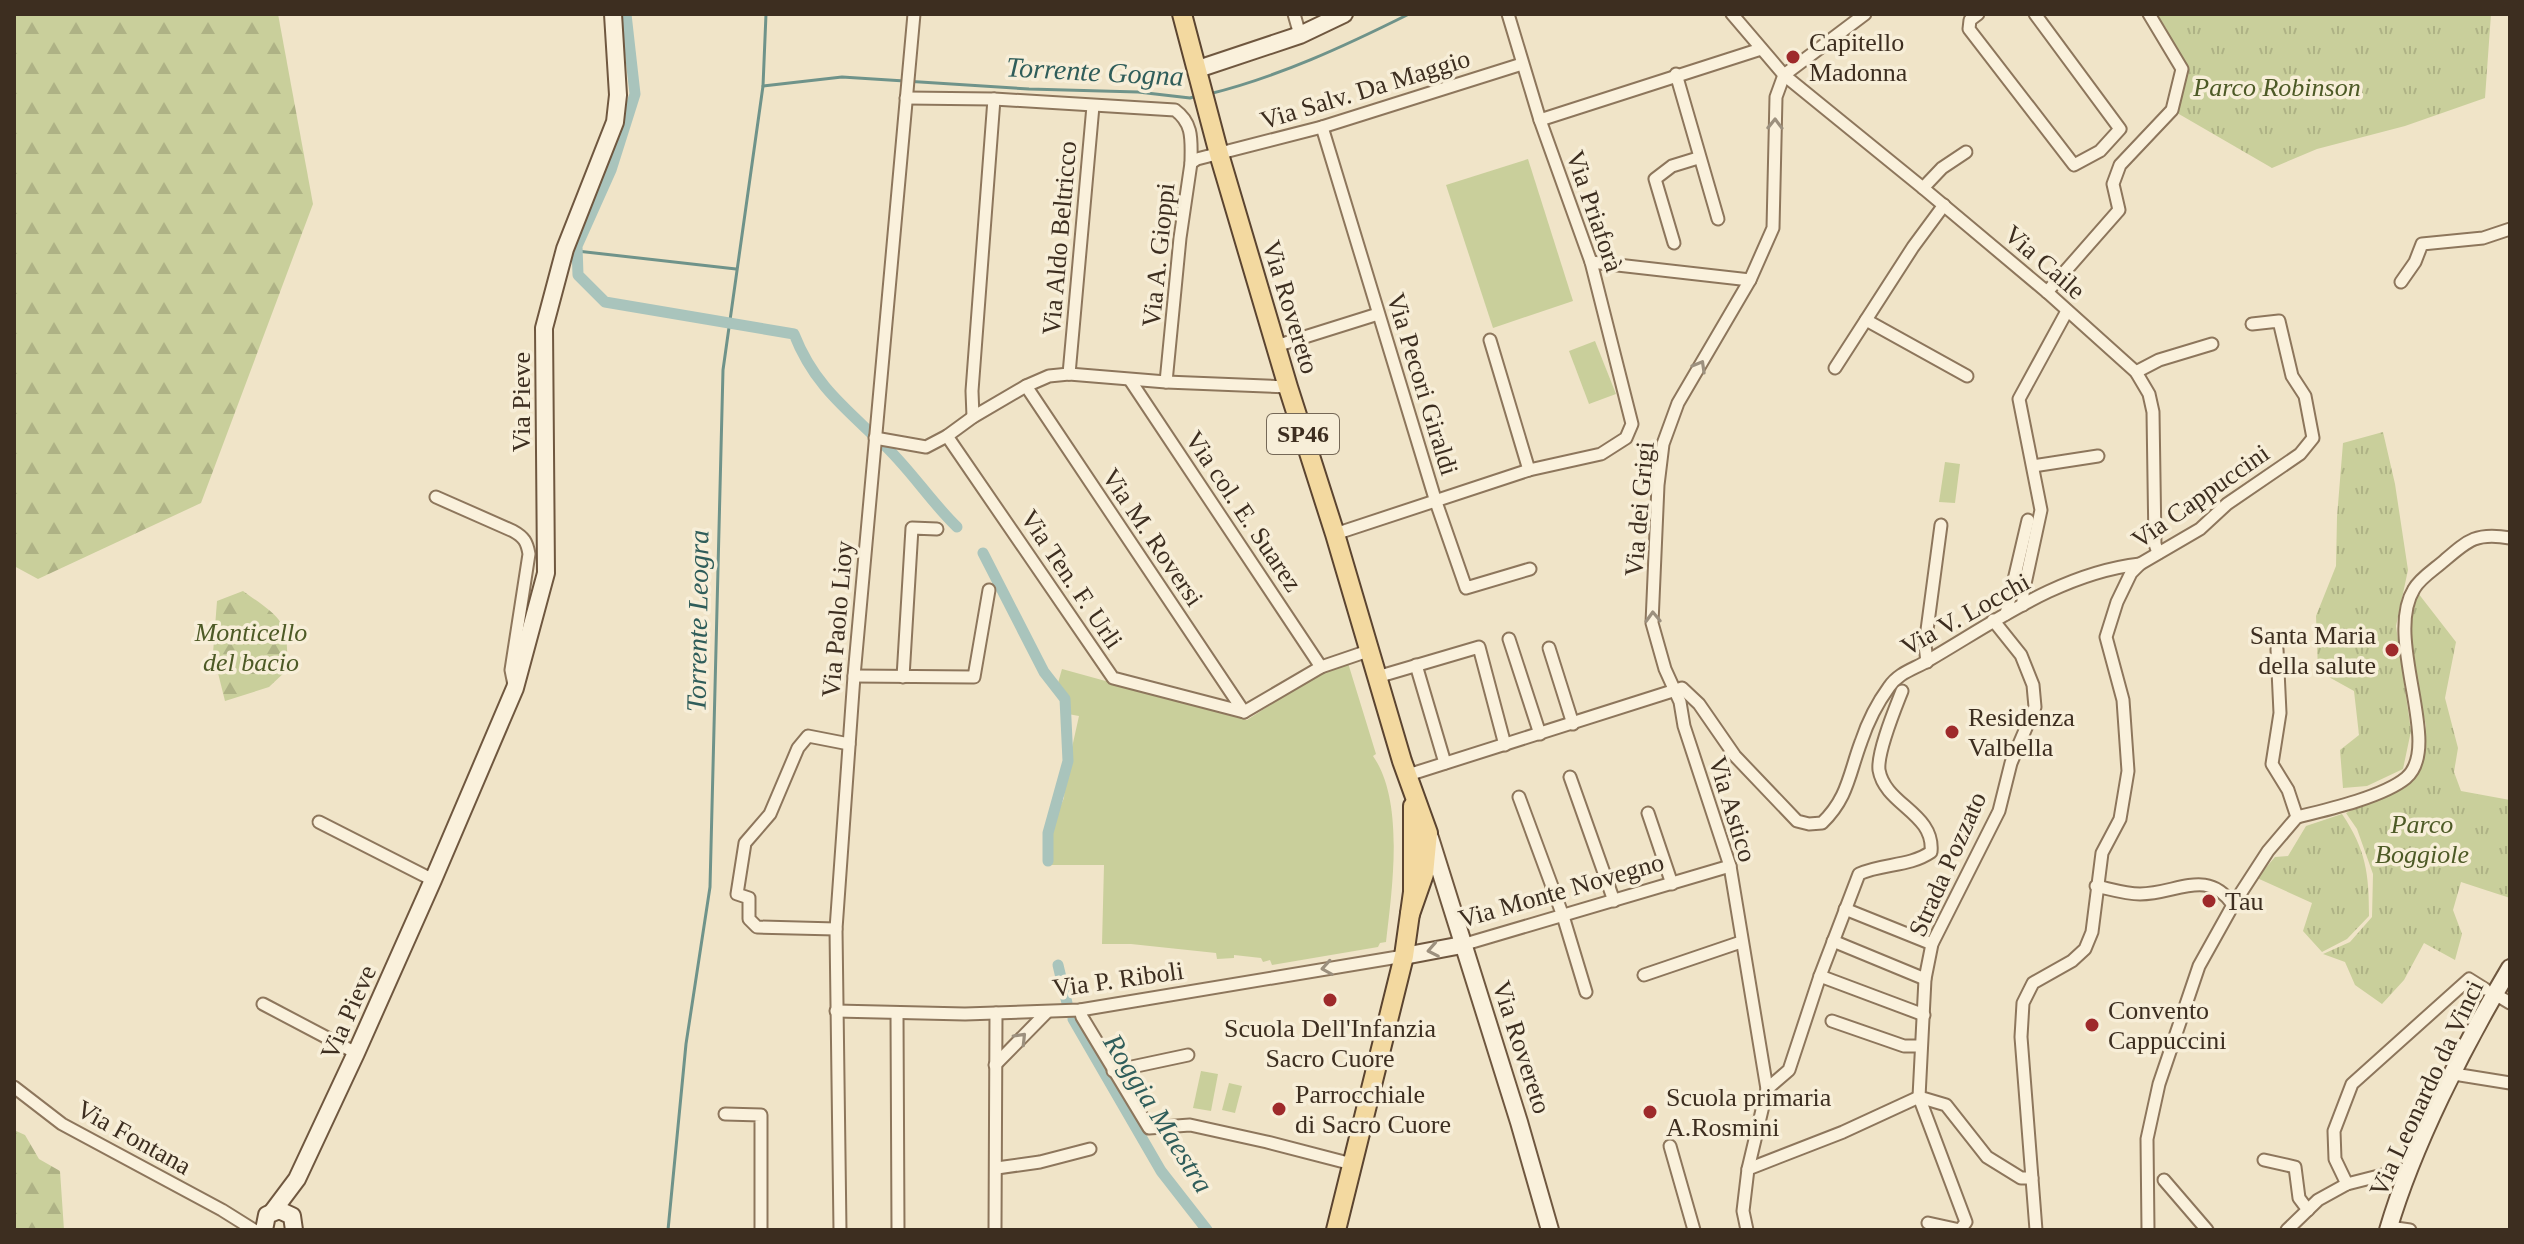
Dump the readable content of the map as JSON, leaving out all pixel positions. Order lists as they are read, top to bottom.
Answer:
{
  "streets": {
    "main road": ["Via Rovereto", "SP46"],
    "street": [
      "Via Salv. Da Maggio",
      "Via Priaforà",
      "Via Aldo Beltricco",
      "Via A. Gioppi",
      "Via Caile",
      "Via Pecori Giraldi",
      "Via Pieve",
      "Via Cappuccini",
      "Via dei Grigi",
      "Via col. E. Suarez",
      "Via M. Roversi",
      "Via Ten. F. Urli",
      "Via V. Locchi",
      "Via Paolo Lioy",
      "Via Astico",
      "Strada Pozzato",
      "Via Monte Novegno",
      "Via P. Riboli",
      "Via Leonardo da Vinci",
      "Via Fontana"
    ]
  },
  "crossings": [
    ["Via Salv. Da Maggio", "Via Priaforà"],
    ["Via Salv. Da Maggio", "Via A. Gioppi"],
    ["Via Salv. Da Maggio", "Via Rovereto"],
    ["Via Salv. Da Maggio", "Via Pecori Giraldi"],
    ["Via A. Gioppi", "Via Rovereto"],
    ["Via Caile", "Via Cappuccini"],
    ["Via Caile", "Via dei Grigi"],
    ["Via Rovereto", "SP46"],
    ["Via Rovereto", "Via Monte Novegno"],
    ["Via Pieve", "Via Fontana"],
    ["SP46", "Via Monte Novegno"],
    ["SP46", "Via P. Riboli"],
    ["Via Cappuccini", "Via V. Locchi"],
    ["Via dei Grigi", "Via V. Locchi"],
    ["Via dei Grigi", "Via Astico"],
    ["Via M. Roversi", "Via Ten. F. Urli"],
    ["Via V. Locchi", "Via Astico"],
    ["Via V. Locchi", "Strada Pozzato"],
    ["Via Paolo Lioy", "Via P. Riboli"],
    ["Via Astico", "Via Monte Novegno"],
    ["Via Monte Novegno", "Via P. Riboli"]
  ],
  "one_way": ["Via dei Grigi", "Via P. Riboli"],
  "water": ["Torrente Gogna", "Torrente Leogra", "Roggia Maestra"],
  "parks": ["Parco Robinson", "Monticello del bacio", "Parco Boggiole"],
  "places": [
    "Capitello Madonna",
    "Santa Maria della salute",
    "Residenza Valbella",
    "Tau",
    "Scuola Dell'Infanzia Sacro Cuore",
    "Convento Cappuccini",
    "Parrocchiale di Sacro Cuore",
    "Scuola primaria A.Rosmini"
  ]
}
